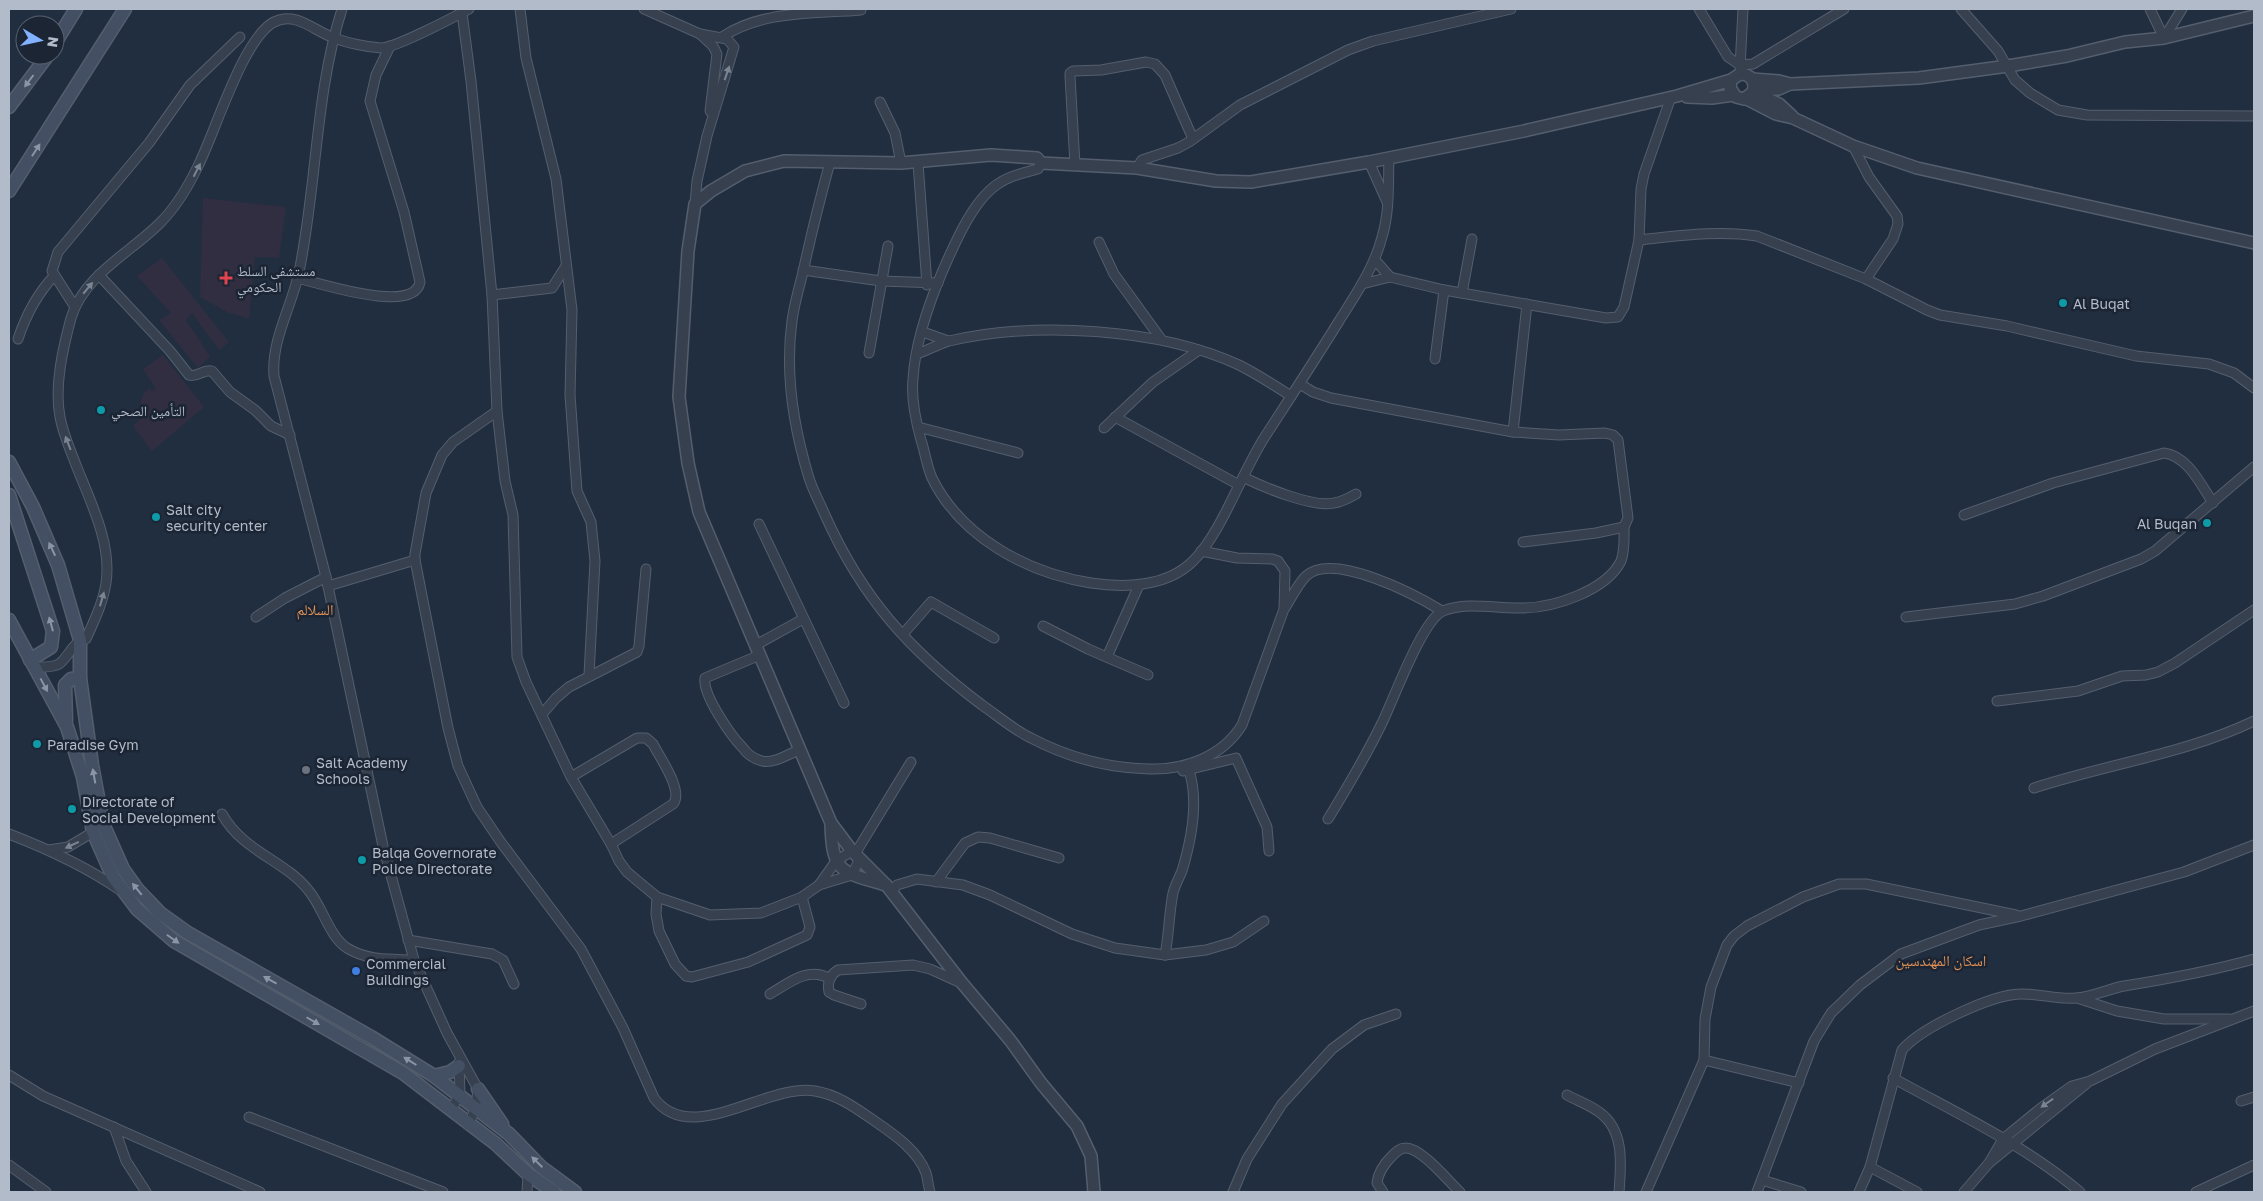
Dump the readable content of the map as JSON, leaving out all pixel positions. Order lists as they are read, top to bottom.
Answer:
{
  "districts": ["السلالم", "اسكان المهندسين"],
  "places": {
    "health": ["مستشفى السلط الحكومي"],
    "other": [
      "Al Buqat",
      "التأمين الصحي",
      "Salt city security center",
      "Al Buqan",
      "Paradise Gym",
      "Salt Academy Schools",
      "Directorate of Social Development",
      "Balqa Governorate Police Directorate",
      "Commercial Buildings"
    ]
  },
  "north": "right"
}
